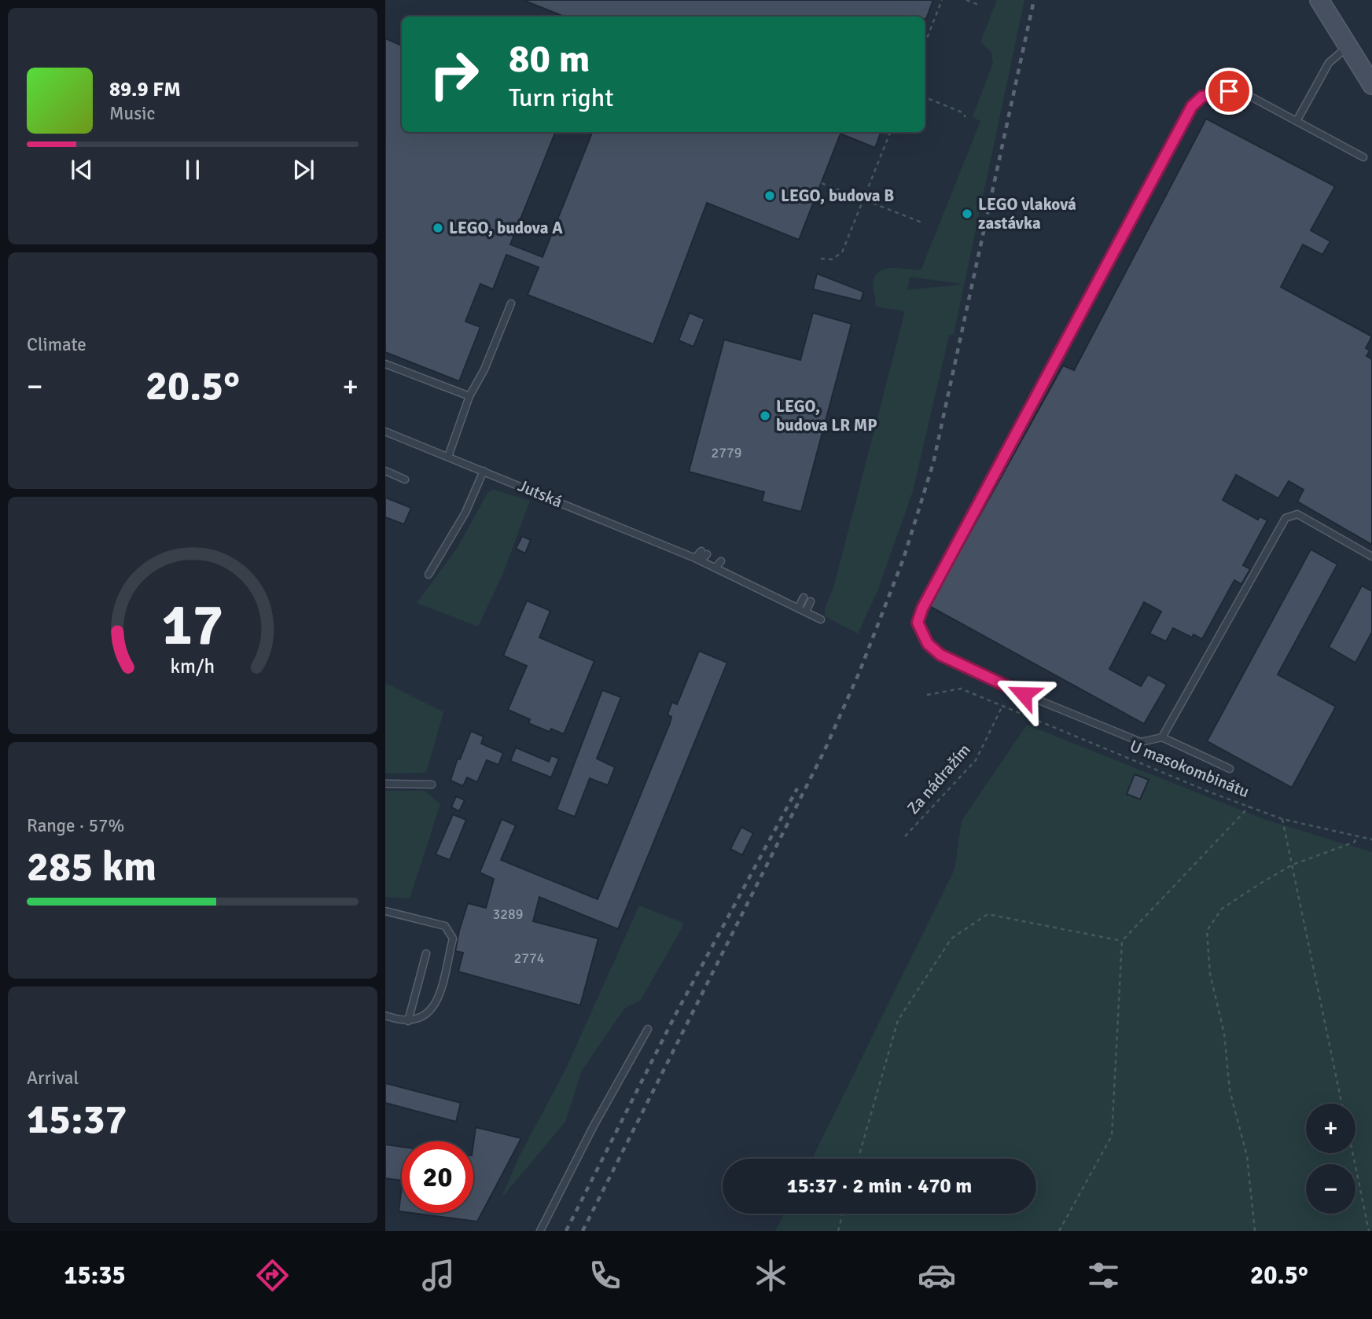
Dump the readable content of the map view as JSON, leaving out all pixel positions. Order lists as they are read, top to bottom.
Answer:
{
  "streets": {
    "lane": ["Jutská"],
    "path": ["U masokombinátu", "Za nádražím"]
  },
  "crossings": [
    ["U masokombinátu", "Za nádražím"]
  ],
  "places": [
    "LEGO, budova B",
    "LEGO vlaková zastávka",
    "LEGO, budova A",
    "LEGO, budova LR MP"
  ],
  "house_numbers": ["2779", "3289", "2774"],
  "page": {
    "turn": ["80 m", "Turn right"],
    "song": ["89.9 FM", "Music"],
    "tile": [
      "Climate",
      ["Range · 57%", "285 km"],
      ["Arrival", "15:37"]
    ],
    "heat": ["−", "20.5°", "+"],
    "map_buttons": ["+", "−"],
    "limit": "20",
    "trip": "15:37 · 2 min · 470 m",
    "tabs": ["15:35", "20.5°"],
    "gauge": ["17", "km/h"]
  }
}
